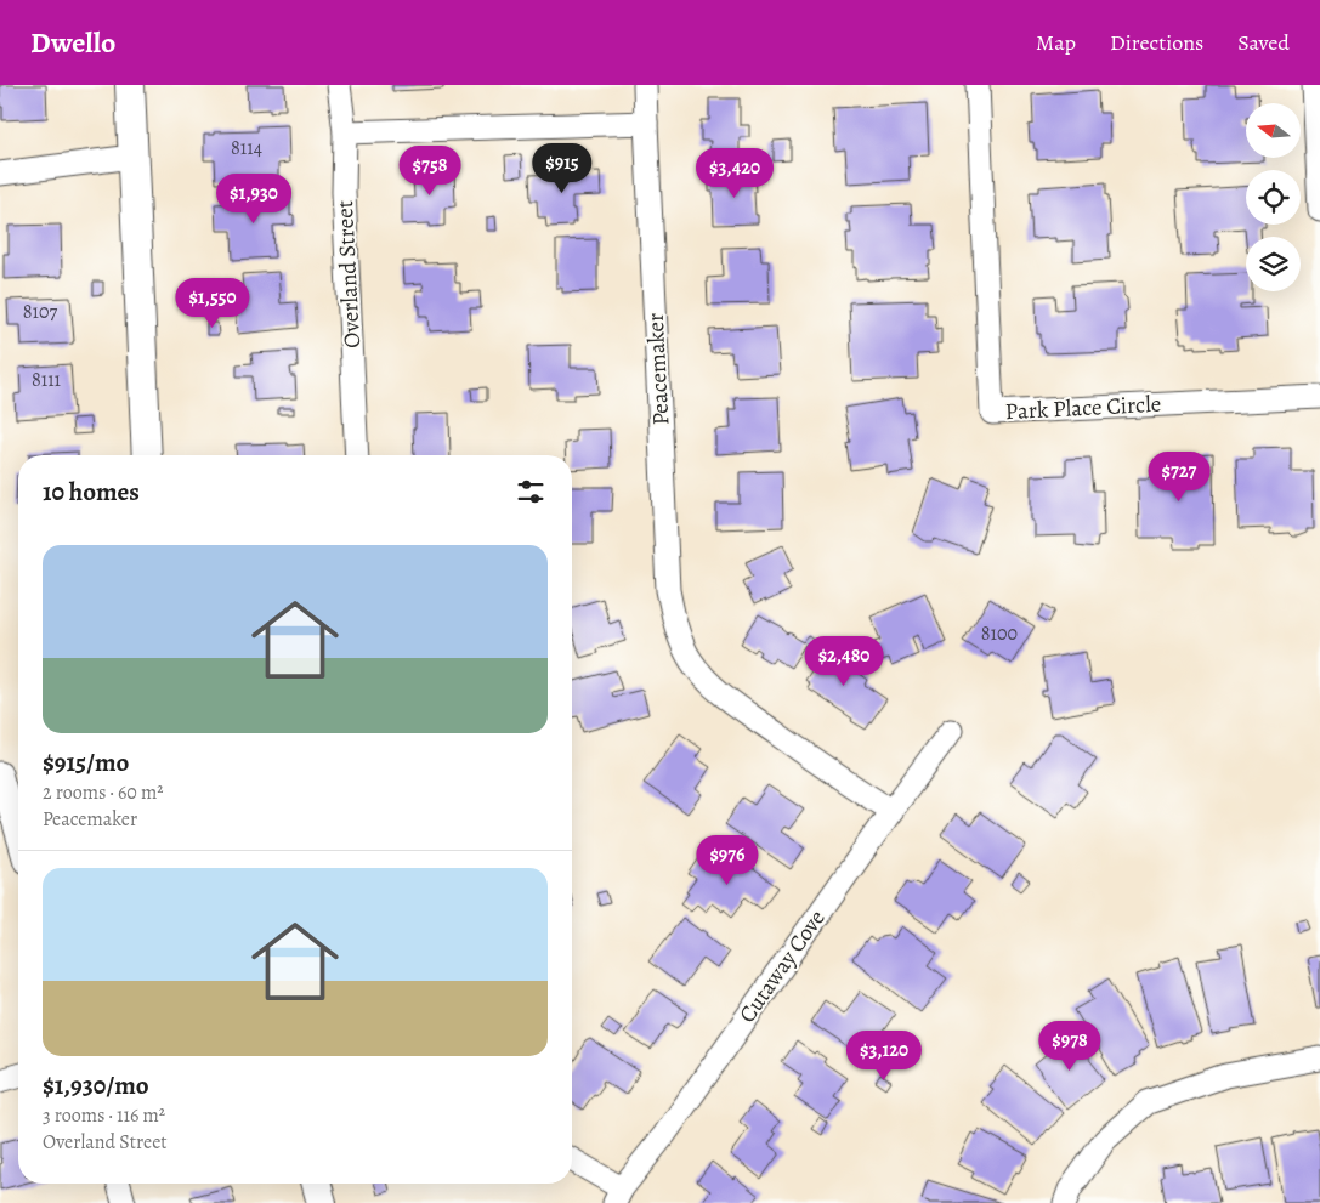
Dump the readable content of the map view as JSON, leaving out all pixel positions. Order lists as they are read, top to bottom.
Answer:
{
  "streets": {
    "street": [
      "Overland Street",
      "Peacemaker",
      "Park Place Circle",
      "Cutaway Cove"
    ]
  },
  "crossings": [
    ["Peacemaker", "Cutaway Cove"]
  ],
  "house_numbers": [
    "8114",
    "8107",
    "8111",
    "8100"
  ],
  "north": "left",
  "page": {
    "header": "Dwello",
    "nav": ["Map", "Directions", "Saved"],
    "price": [
      "$915",
      "$758",
      "$3,420",
      "$1,930",
      "$1,550",
      "$727",
      "$2,480",
      "$976",
      "$978",
      "$3,120"
    ],
    "heading": "10 homes",
    "list": [
      {
        "name": "$915/mo",
        "note": "2 rooms · 60 m² · Peacemaker"
      },
      {
        "name": "$1,930/mo",
        "note": "3 rooms · 116 m² · Overland Street"
      }
    ]
  }
}
